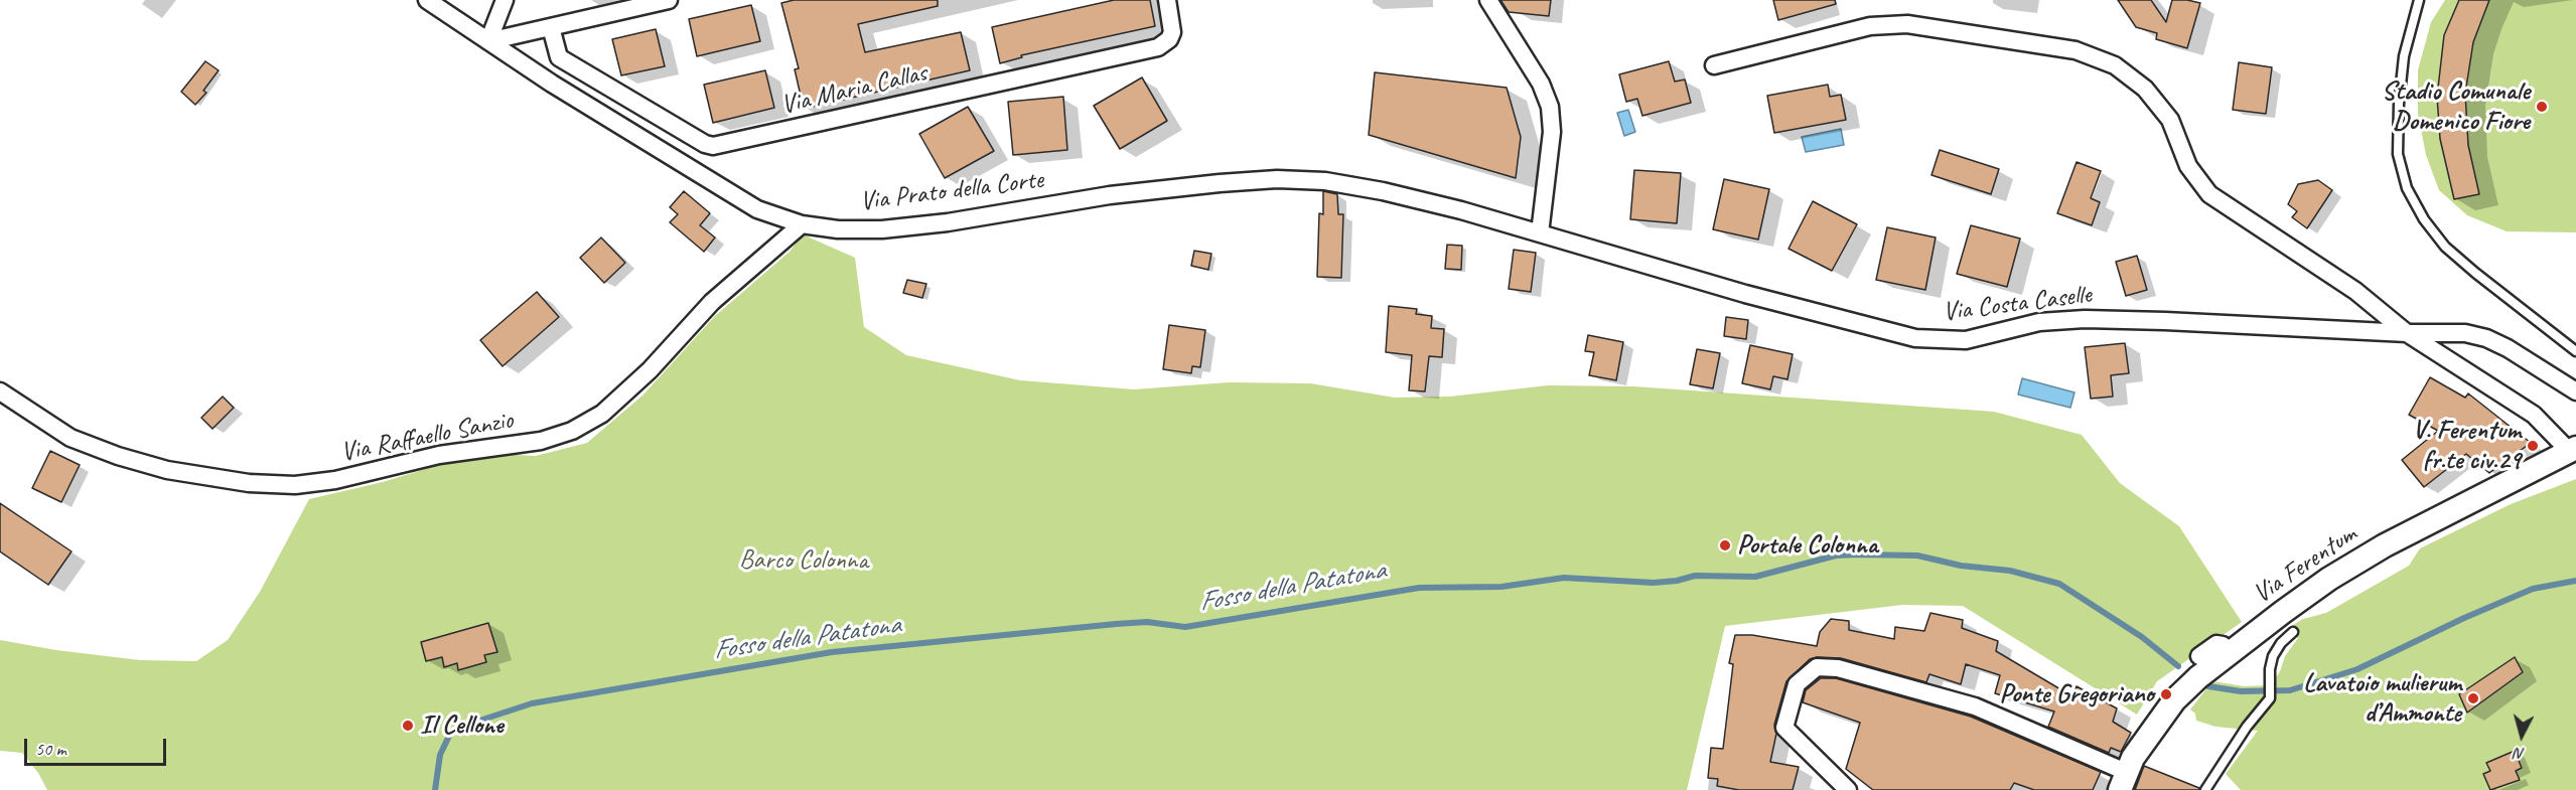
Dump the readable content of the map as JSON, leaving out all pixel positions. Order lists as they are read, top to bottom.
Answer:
{
  "streets": {
    "main road": ["Via Ferentum"],
    "street": [
      "Via Maria Callas",
      "Via Prato della Corte",
      "Via Costa Caselle",
      "Via Raffaello Sanzio"
    ]
  },
  "crossings": [
    ["Via Prato della Corte", "Via Costa Caselle"],
    ["Via Prato della Corte", "Via Raffaello Sanzio"]
  ],
  "water": ["Fosso della Patatona"],
  "parks": ["Barco Colonna"],
  "places": [
    "Stadio Comunale Domenico Fiore",
    "V. Ferentum fr.te civ.29",
    "Portale Colonna",
    "Ponte Gregoriano",
    "Lavatoio mulierum d’Ammonte",
    "Il Cellone"
  ],
  "scale_bar": "50 m",
  "north": "bottom"
}
